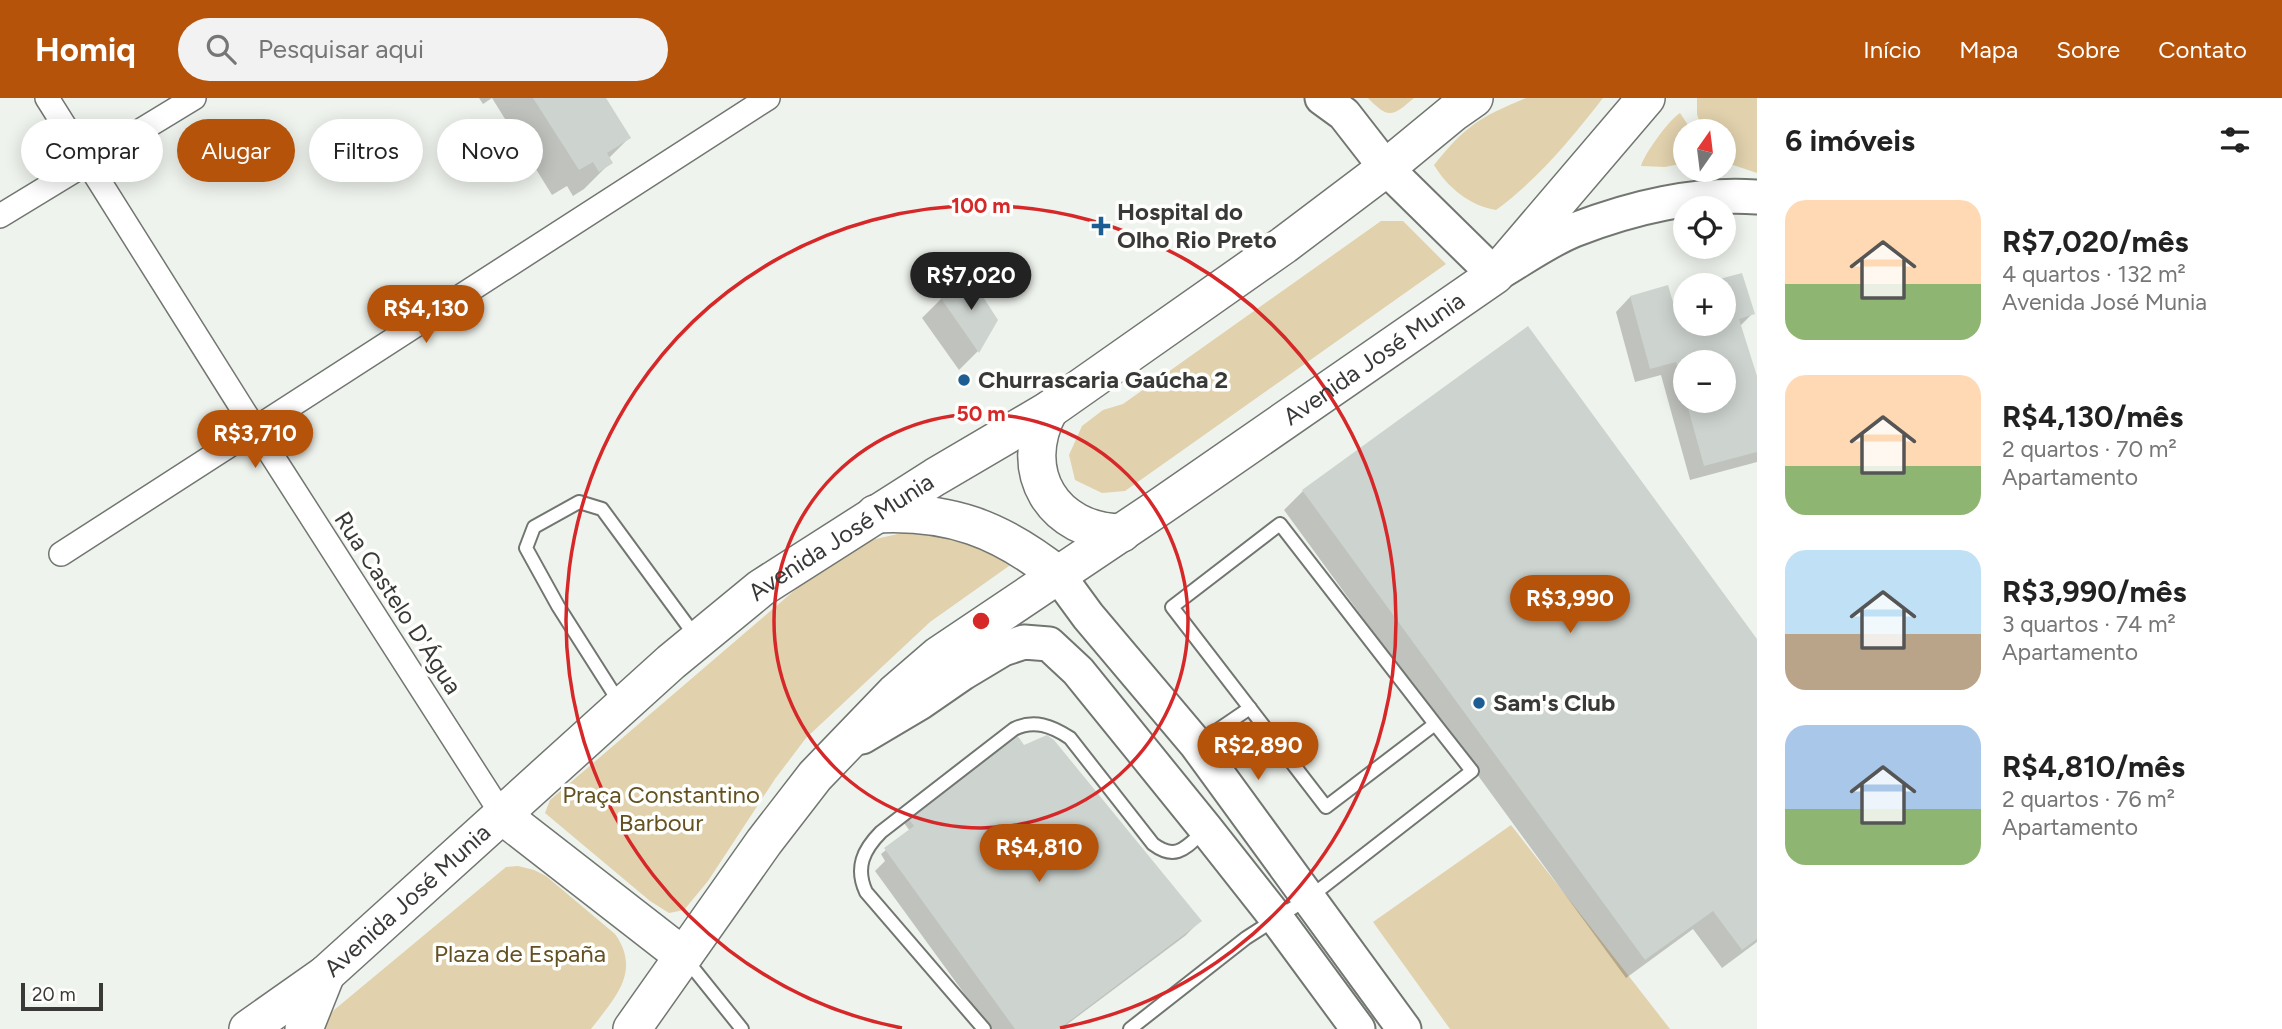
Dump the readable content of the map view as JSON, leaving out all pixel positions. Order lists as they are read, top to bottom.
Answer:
{
  "streets": {
    "main road": ["Avenida José Munia"],
    "street": ["Rua Castelo D'Água"]
  },
  "crossings": [
    ["Avenida José Munia", "Rua Castelo D'Água"]
  ],
  "parks": ["Praça Constantino Barbour", "Plaza de España"],
  "places": {
    "health": ["Hospital do Olho Rio Preto"],
    "other": ["Churrascaria Gaúcha 2", "Sam's Club"]
  },
  "scale_bar": "20 m",
  "north": "top",
  "page": {
    "header": "Homiq",
    "search": "Pesquisar aqui",
    "nav": [
      "Início",
      "Mapa",
      "Sobre",
      "Contato"
    ],
    "heading": "6 imóveis",
    "map_buttons": ["+", "−"],
    "chip": [
      "Comprar",
      "Alugar",
      "Filtros",
      "Novo"
    ],
    "list": [
      {
        "name": "R$7,020/mês",
        "note": "4 quartos · 132 m² · Avenida José Munia"
      },
      {
        "name": "R$4,130/mês",
        "note": "2 quartos · 70 m² · Apartamento"
      },
      {
        "name": "R$3,990/mês",
        "note": "3 quartos · 74 m² · Apartamento"
      },
      {
        "name": "R$4,810/mês",
        "note": "2 quartos · 76 m² · Apartamento"
      }
    ],
    "price": [
      "R$7,020",
      "R$4,130",
      "R$3,710",
      "R$3,990",
      "R$2,890",
      "R$4,810"
    ],
    "scale": "20 m"
  },
  "rings": ["100 m", "50 m"]
}
